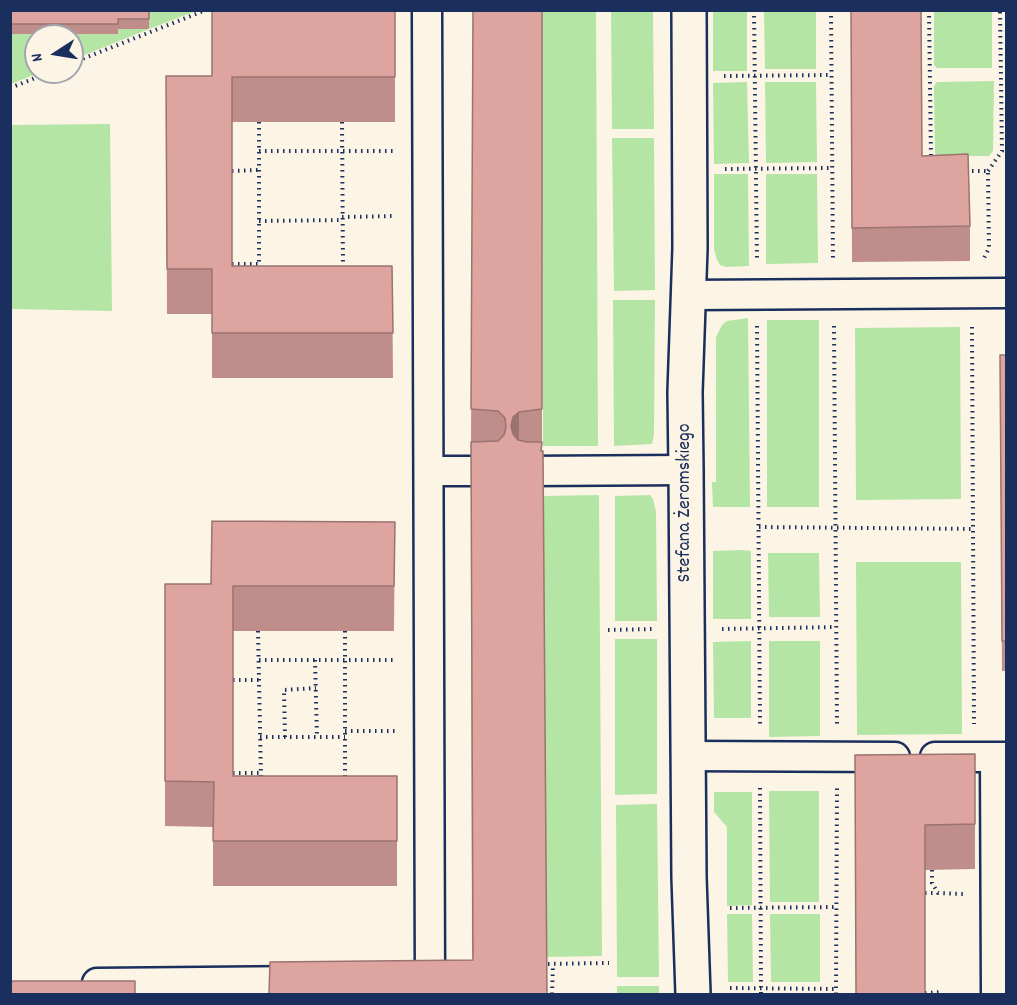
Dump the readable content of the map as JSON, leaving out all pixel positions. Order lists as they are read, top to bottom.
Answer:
{
  "streets": {
    "street": ["Stefana Żeromskiego"]
  },
  "north": "left"
}
